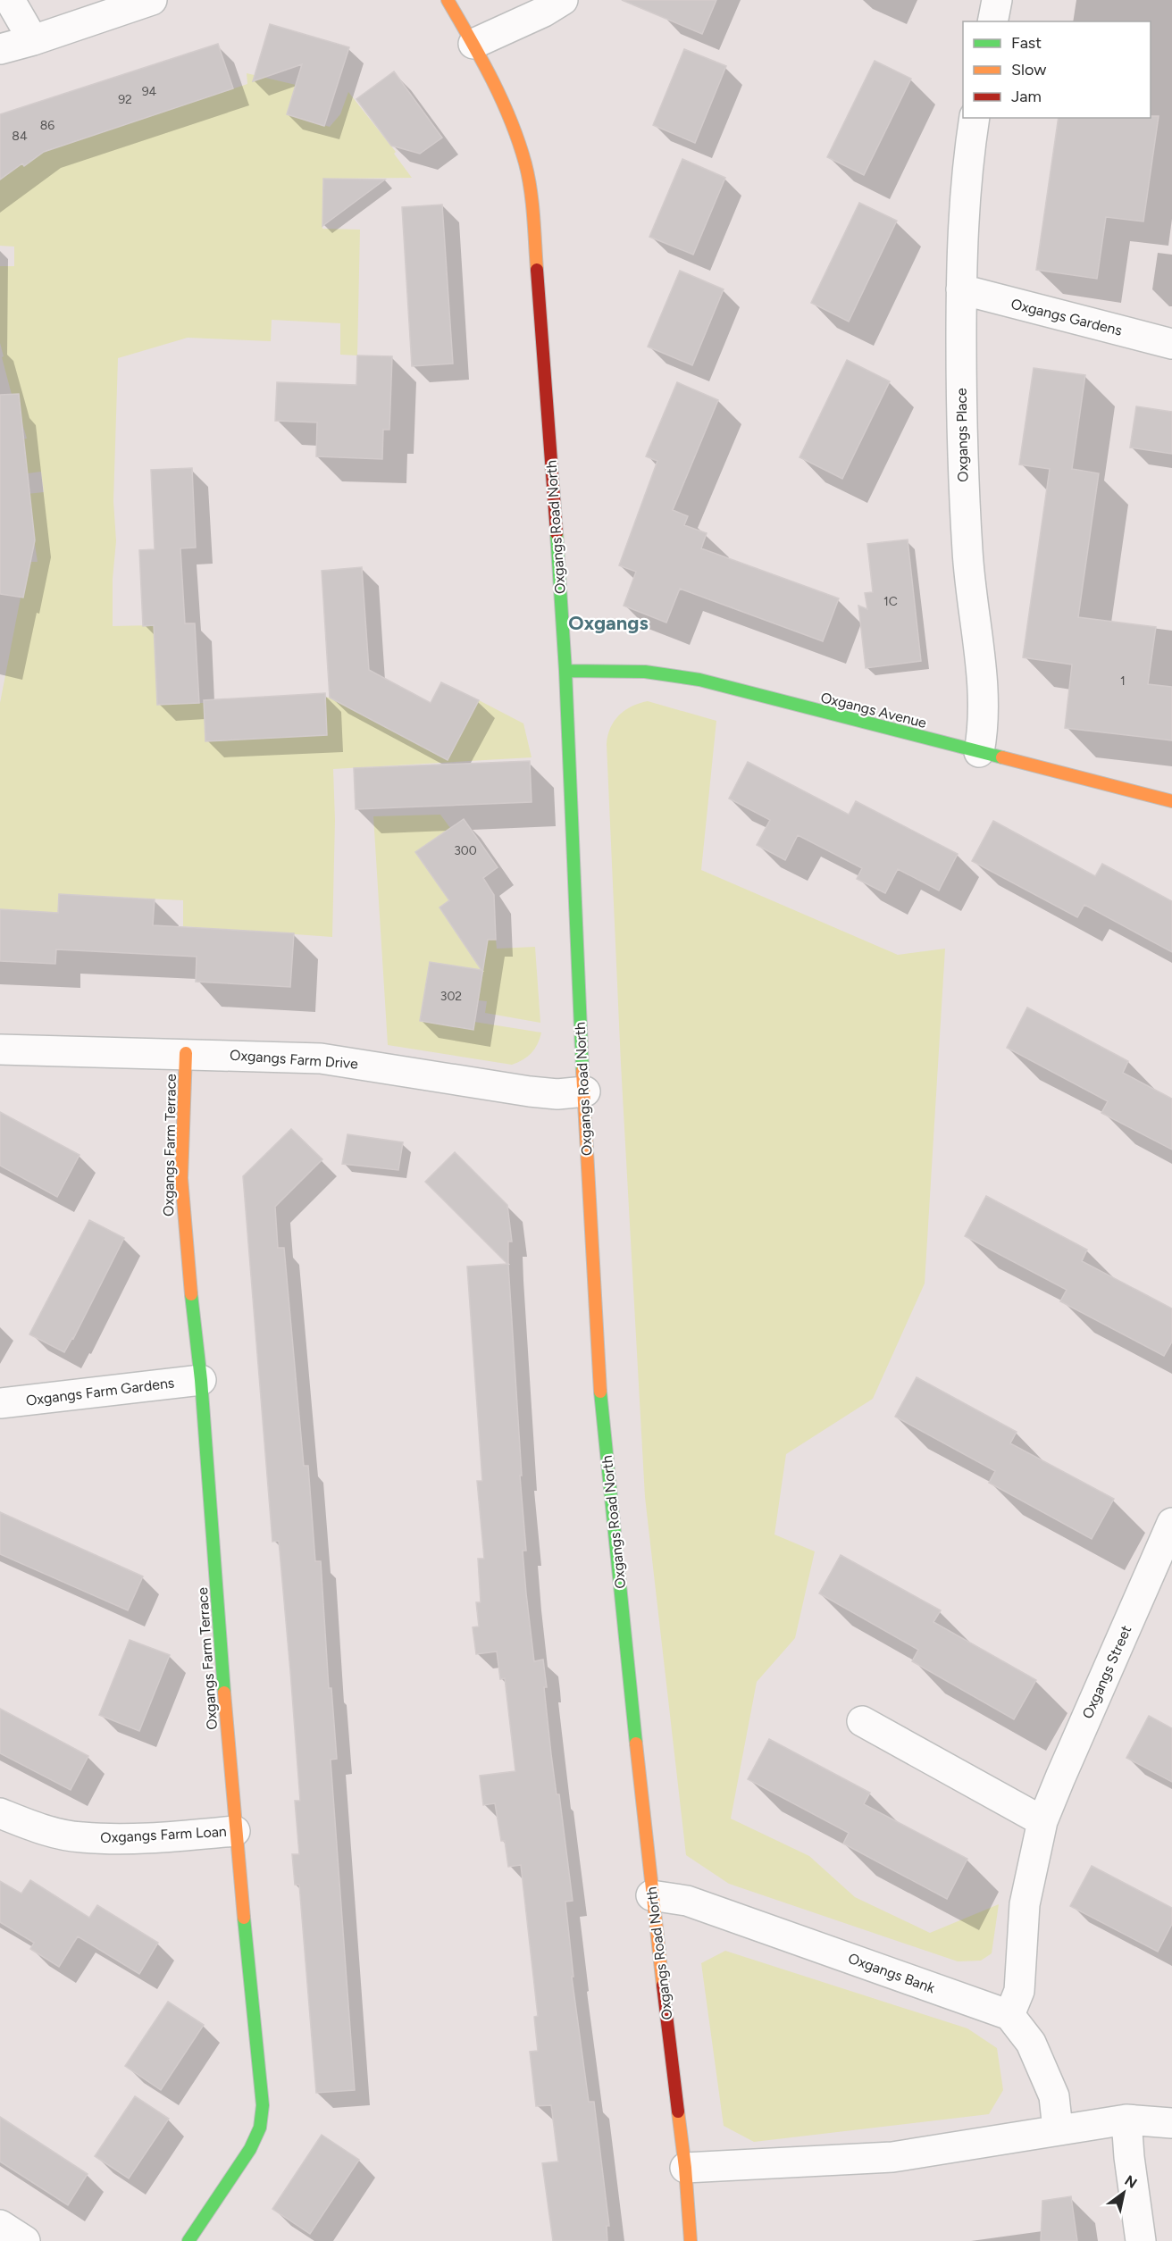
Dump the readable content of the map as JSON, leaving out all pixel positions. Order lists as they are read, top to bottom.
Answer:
{
  "streets": {
    "street": [
      "Oxgangs Gardens",
      "Oxgangs Place",
      "Oxgangs Road North",
      "Oxgangs Avenue",
      "Oxgangs Farm Drive",
      "Oxgangs Farm Terrace",
      "Oxgangs Farm Gardens",
      "Oxgangs Street",
      "Oxgangs Farm Loan",
      "Oxgangs Bank"
    ]
  },
  "crossings": [
    ["Oxgangs Gardens", "Oxgangs Place"],
    ["Oxgangs Place", "Oxgangs Avenue"],
    ["Oxgangs Road North", "Oxgangs Avenue"],
    ["Oxgangs Road North", "Oxgangs Farm Drive"],
    ["Oxgangs Road North", "Oxgangs Bank"],
    ["Oxgangs Farm Drive", "Oxgangs Farm Terrace"],
    ["Oxgangs Farm Terrace", "Oxgangs Farm Gardens"],
    ["Oxgangs Farm Terrace", "Oxgangs Farm Loan"],
    ["Oxgangs Street", "Oxgangs Bank"]
  ],
  "districts": ["Oxgangs"],
  "house_numbers": [
    "94",
    "92",
    "86",
    "84",
    "1C",
    "1",
    "300",
    "302"
  ],
  "legend": ["Fast", "Slow", "Jam"],
  "north": "top right"
}
